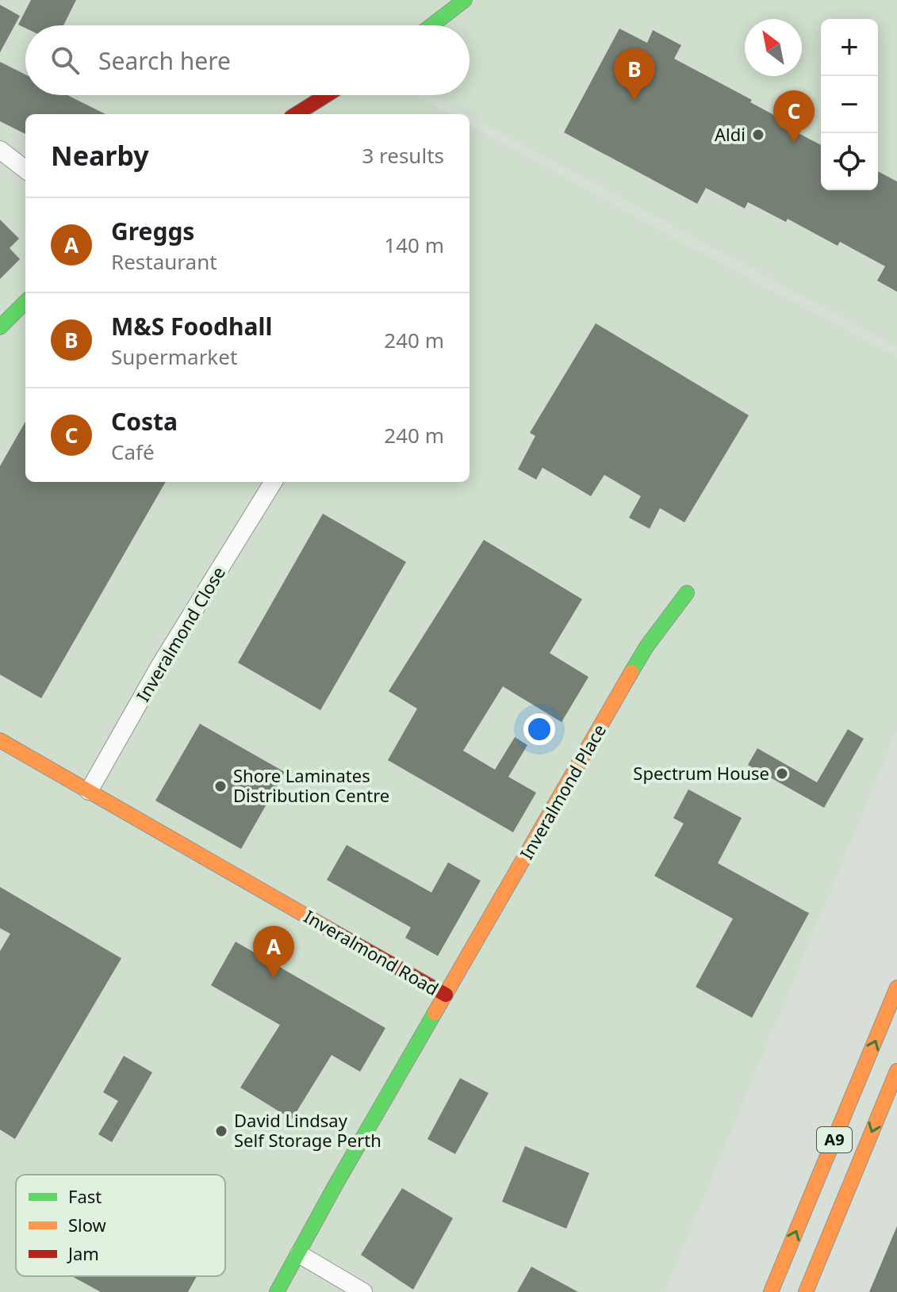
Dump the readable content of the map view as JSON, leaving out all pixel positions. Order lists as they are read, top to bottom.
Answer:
{
  "streets": {
    "main road": ["Inveralmond Place", "Inveralmond Road", "A9"],
    "street": ["Inveralmond Close"]
  },
  "crossings": [
    ["Inveralmond Close", "Inveralmond Road"],
    ["Inveralmond Place", "Inveralmond Road"]
  ],
  "places": [
    "Aldi",
    "Spectrum House",
    "Shore Laminates Distribution Centre",
    "David Lindsay Self Storage Perth"
  ],
  "legend": ["Fast", "Slow", "Jam"],
  "north": "top left",
  "page": {
    "map_buttons": ["+", "−"],
    "search": "Search here",
    "pins": ["B", "C", "A"],
    "heading": ["Nearby", "3 results"],
    "list": [
      {
        "mark": "A",
        "name": "Greggs",
        "note": "Restaurant",
        "value": "140 m"
      },
      {
        "mark": "B",
        "name": "M&S Foodhall",
        "note": "Supermarket",
        "value": "240 m"
      },
      {
        "mark": "C",
        "name": "Costa",
        "note": "Café",
        "value": "240 m"
      }
    ]
  }
}
